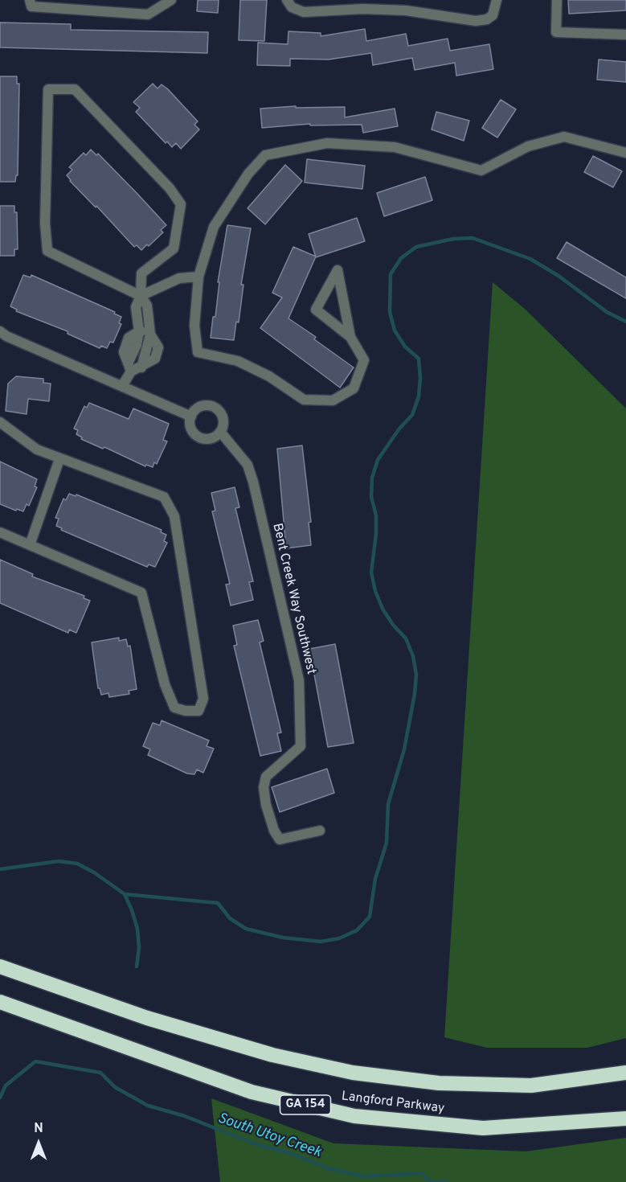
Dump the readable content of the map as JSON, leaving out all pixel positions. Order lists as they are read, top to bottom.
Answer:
{
  "streets": {
    "highway": ["Langford Parkway", "GA 154"],
    "street": ["Bent Creek Way Southwest"]
  },
  "water": ["South Utoy Creek"],
  "north": "top"
}
